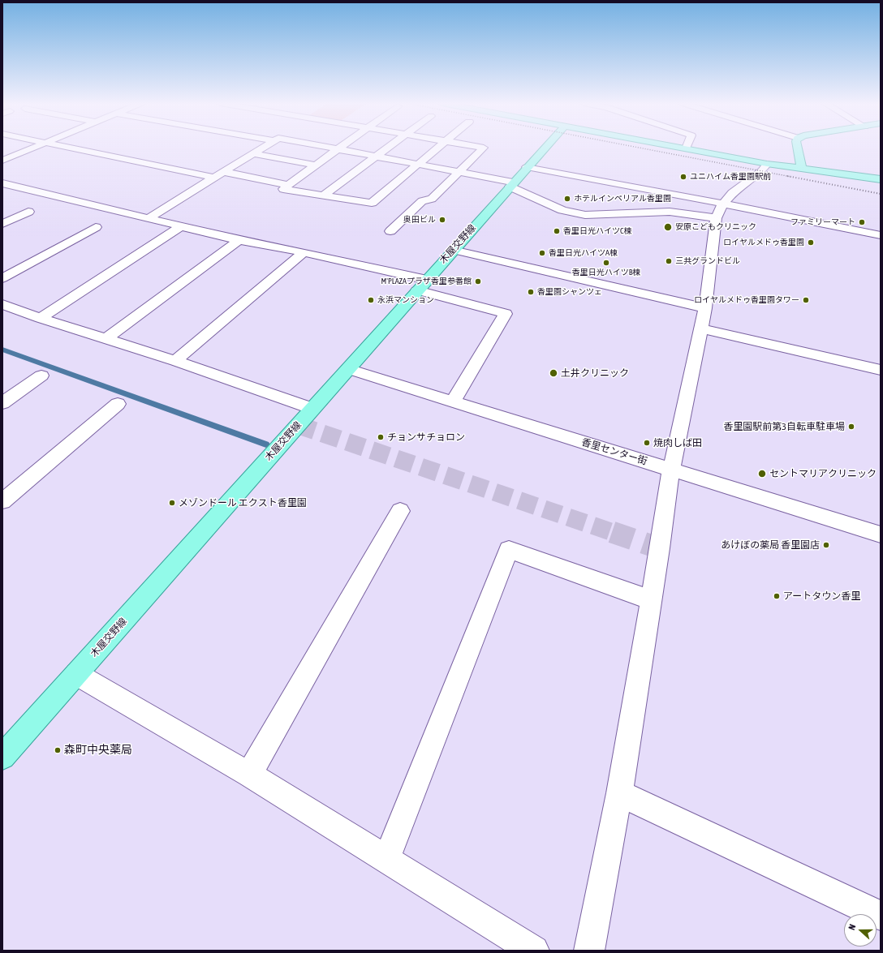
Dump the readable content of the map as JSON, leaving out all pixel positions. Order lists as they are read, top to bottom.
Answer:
{
  "streets": {
    "main road": ["木屋交野線"],
    "street": ["香里センター街"]
  },
  "crossings": [
    ["木屋交野線", "香里センター街"]
  ],
  "places": [
    "ユニハイム香里園駅前",
    "ホテルインペリアル香里園",
    "奥田ビル",
    "ファミリーマート",
    "安原こどもクリニック",
    "香里日光ハイツC棟",
    "ロイヤルメドゥ香里園",
    "香里日光ハイツA棟",
    "三共グランドビル",
    "香里日光ハイツB棟",
    "M'PLAZAプラザ香里参番館",
    "香里園シャンツェ",
    "永浜マンション",
    "ロイヤルメドゥ香里園タワー",
    "土井クリニック",
    "香里園駅前第3自転車駐車場",
    "チョンサチョロン",
    "焼肉しば田",
    "セントマリアクリニック",
    "メゾンドール エクスト香里園",
    "あけぼの薬局 香里園店",
    "アートタウン香里",
    "森町中央薬局"
  ],
  "north": "left"
}
